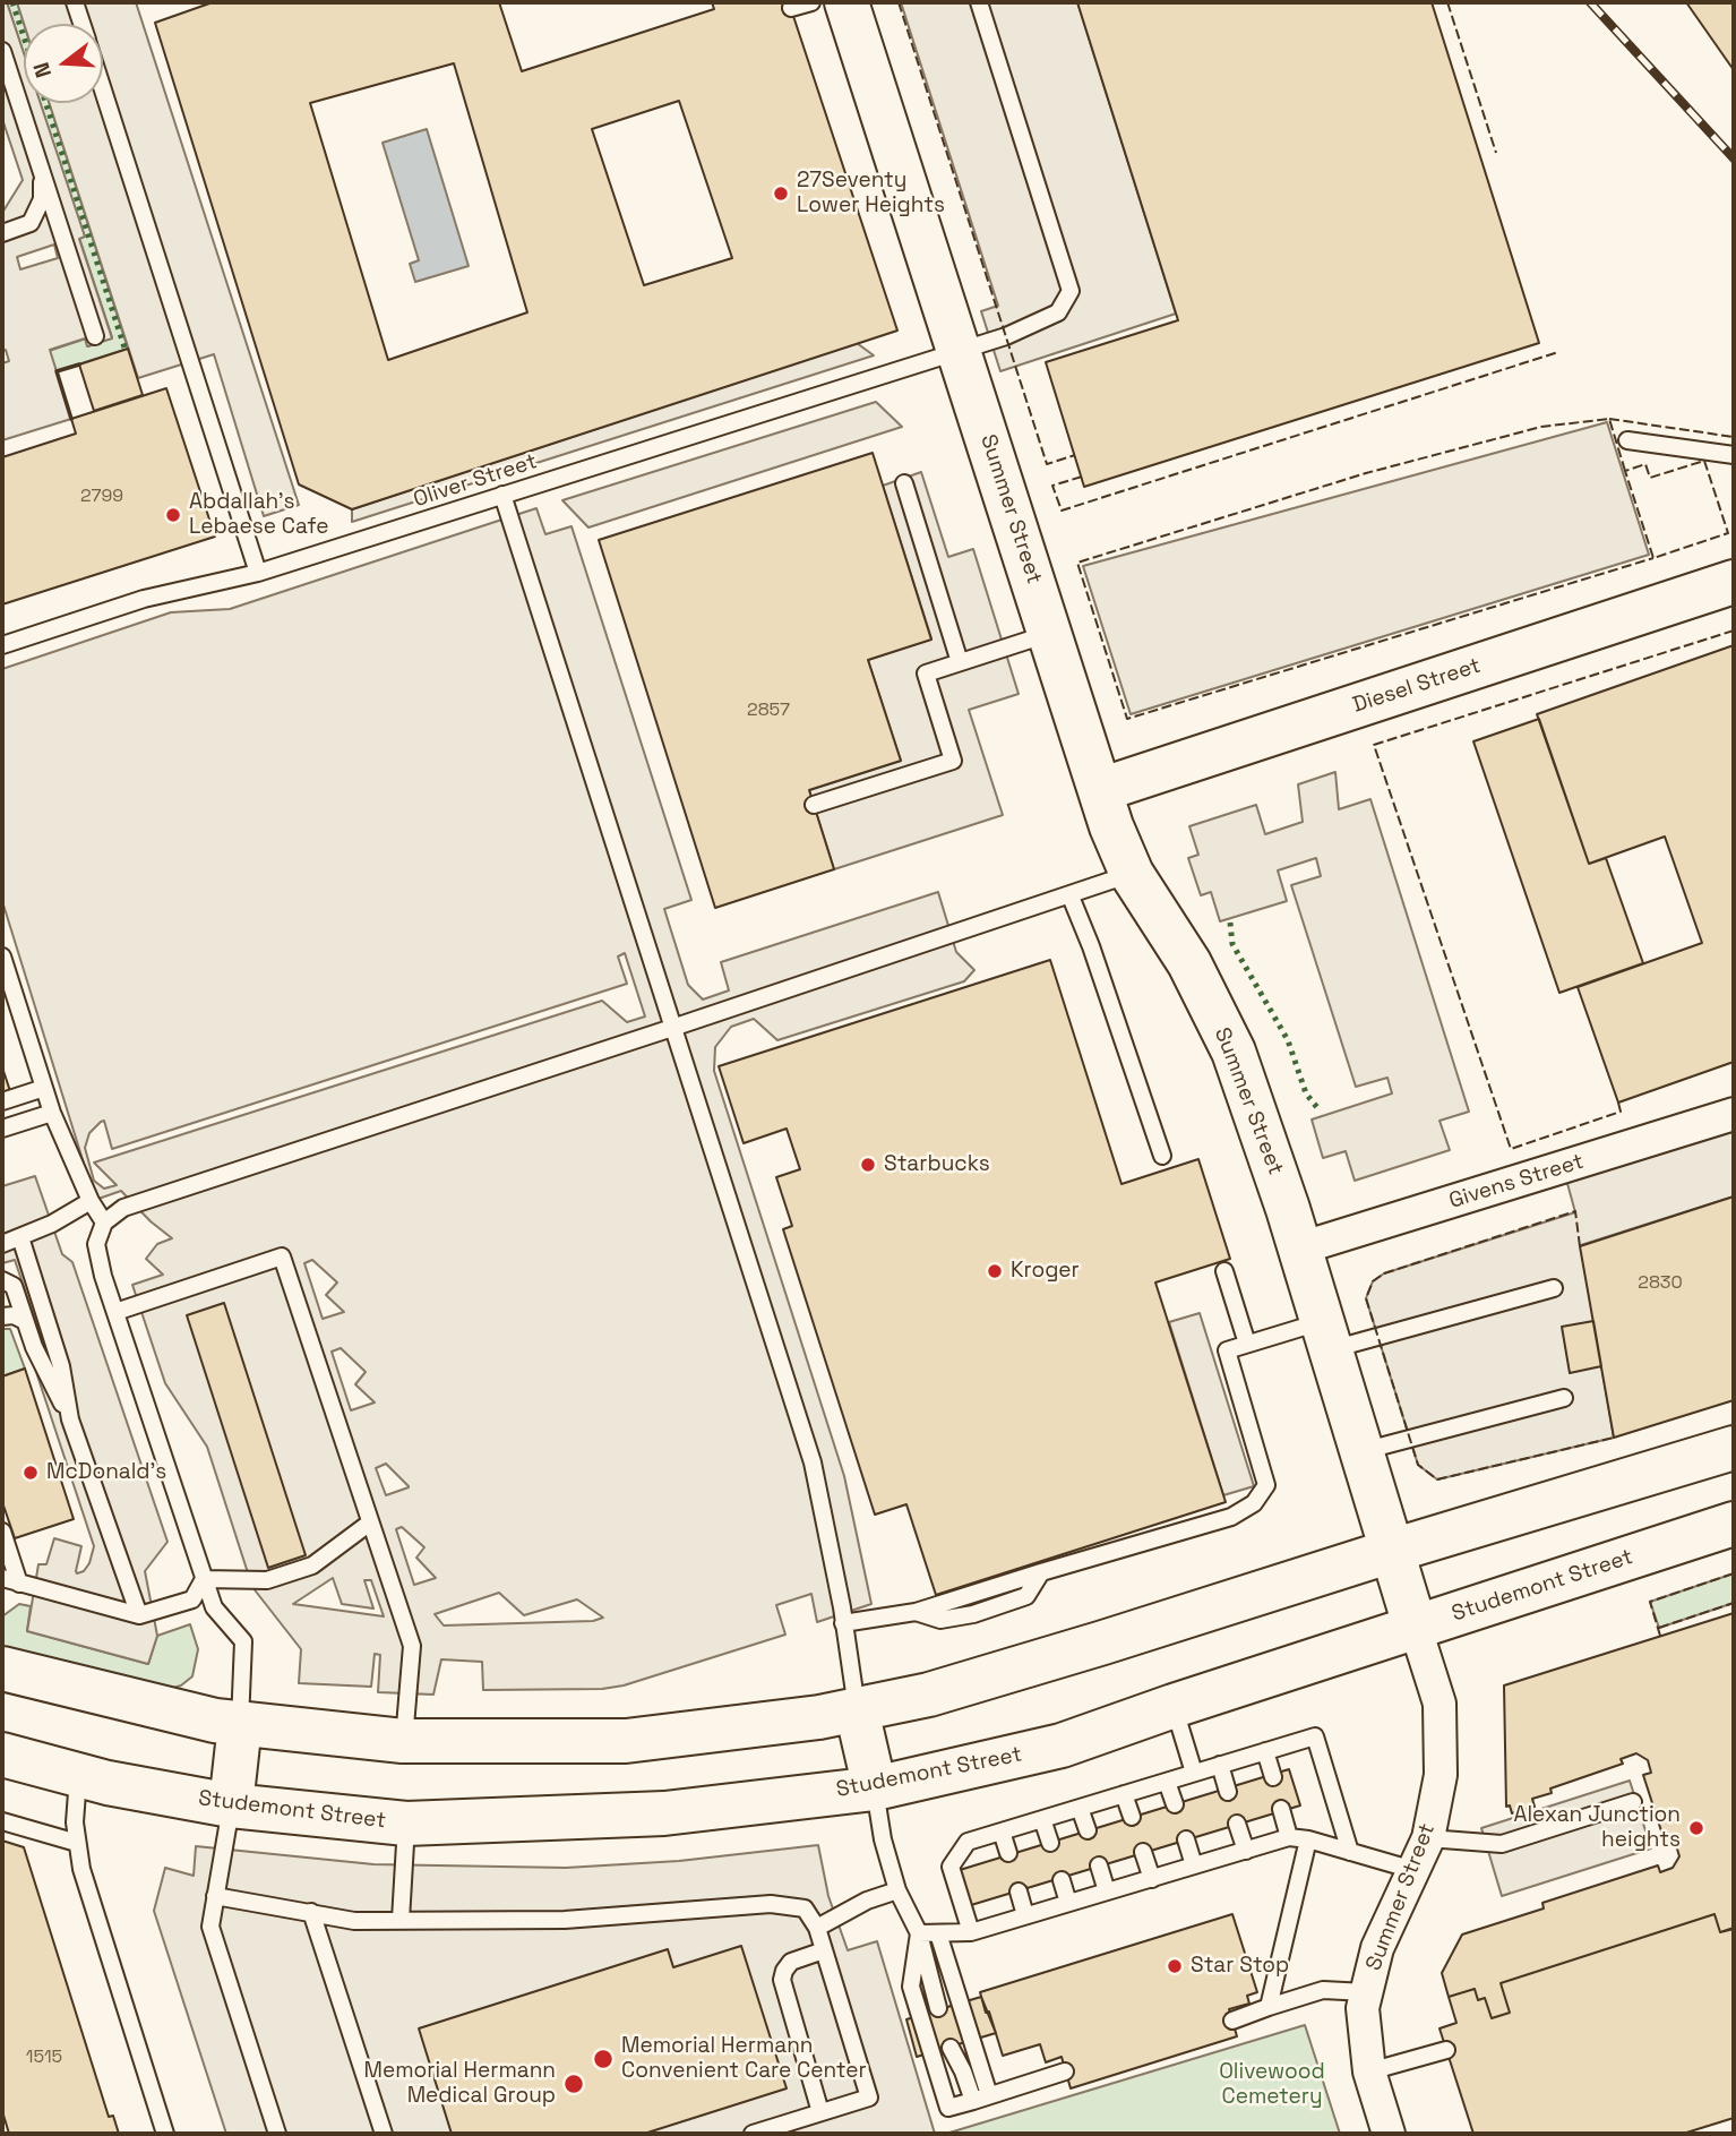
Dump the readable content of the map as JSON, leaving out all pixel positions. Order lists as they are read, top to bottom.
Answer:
{
  "streets": {
    "main road": ["Summer Street", "Diesel Street", "Studemont Street"],
    "street": ["Givens Street"],
    "lane": ["Oliver Street"]
  },
  "crossings": [
    ["Oliver Street", "Summer Street"],
    ["Summer Street", "Diesel Street"],
    ["Summer Street", "Givens Street"],
    ["Summer Street", "Studemont Street"]
  ],
  "parks": ["Olivewood Cemetery"],
  "places": [
    "27Seventy Lower Heights",
    "Abdallah's Lebaese Cafe",
    "Starbucks",
    "Kroger",
    "McDonald's",
    "Alexan Junction heights",
    "Star Stop",
    "Memorial Hermann Convenient Care Center",
    "Memorial Hermann Medical Group"
  ],
  "house_numbers": [
    "2799",
    "2857",
    "2830",
    "1515"
  ],
  "north": "left"
}
